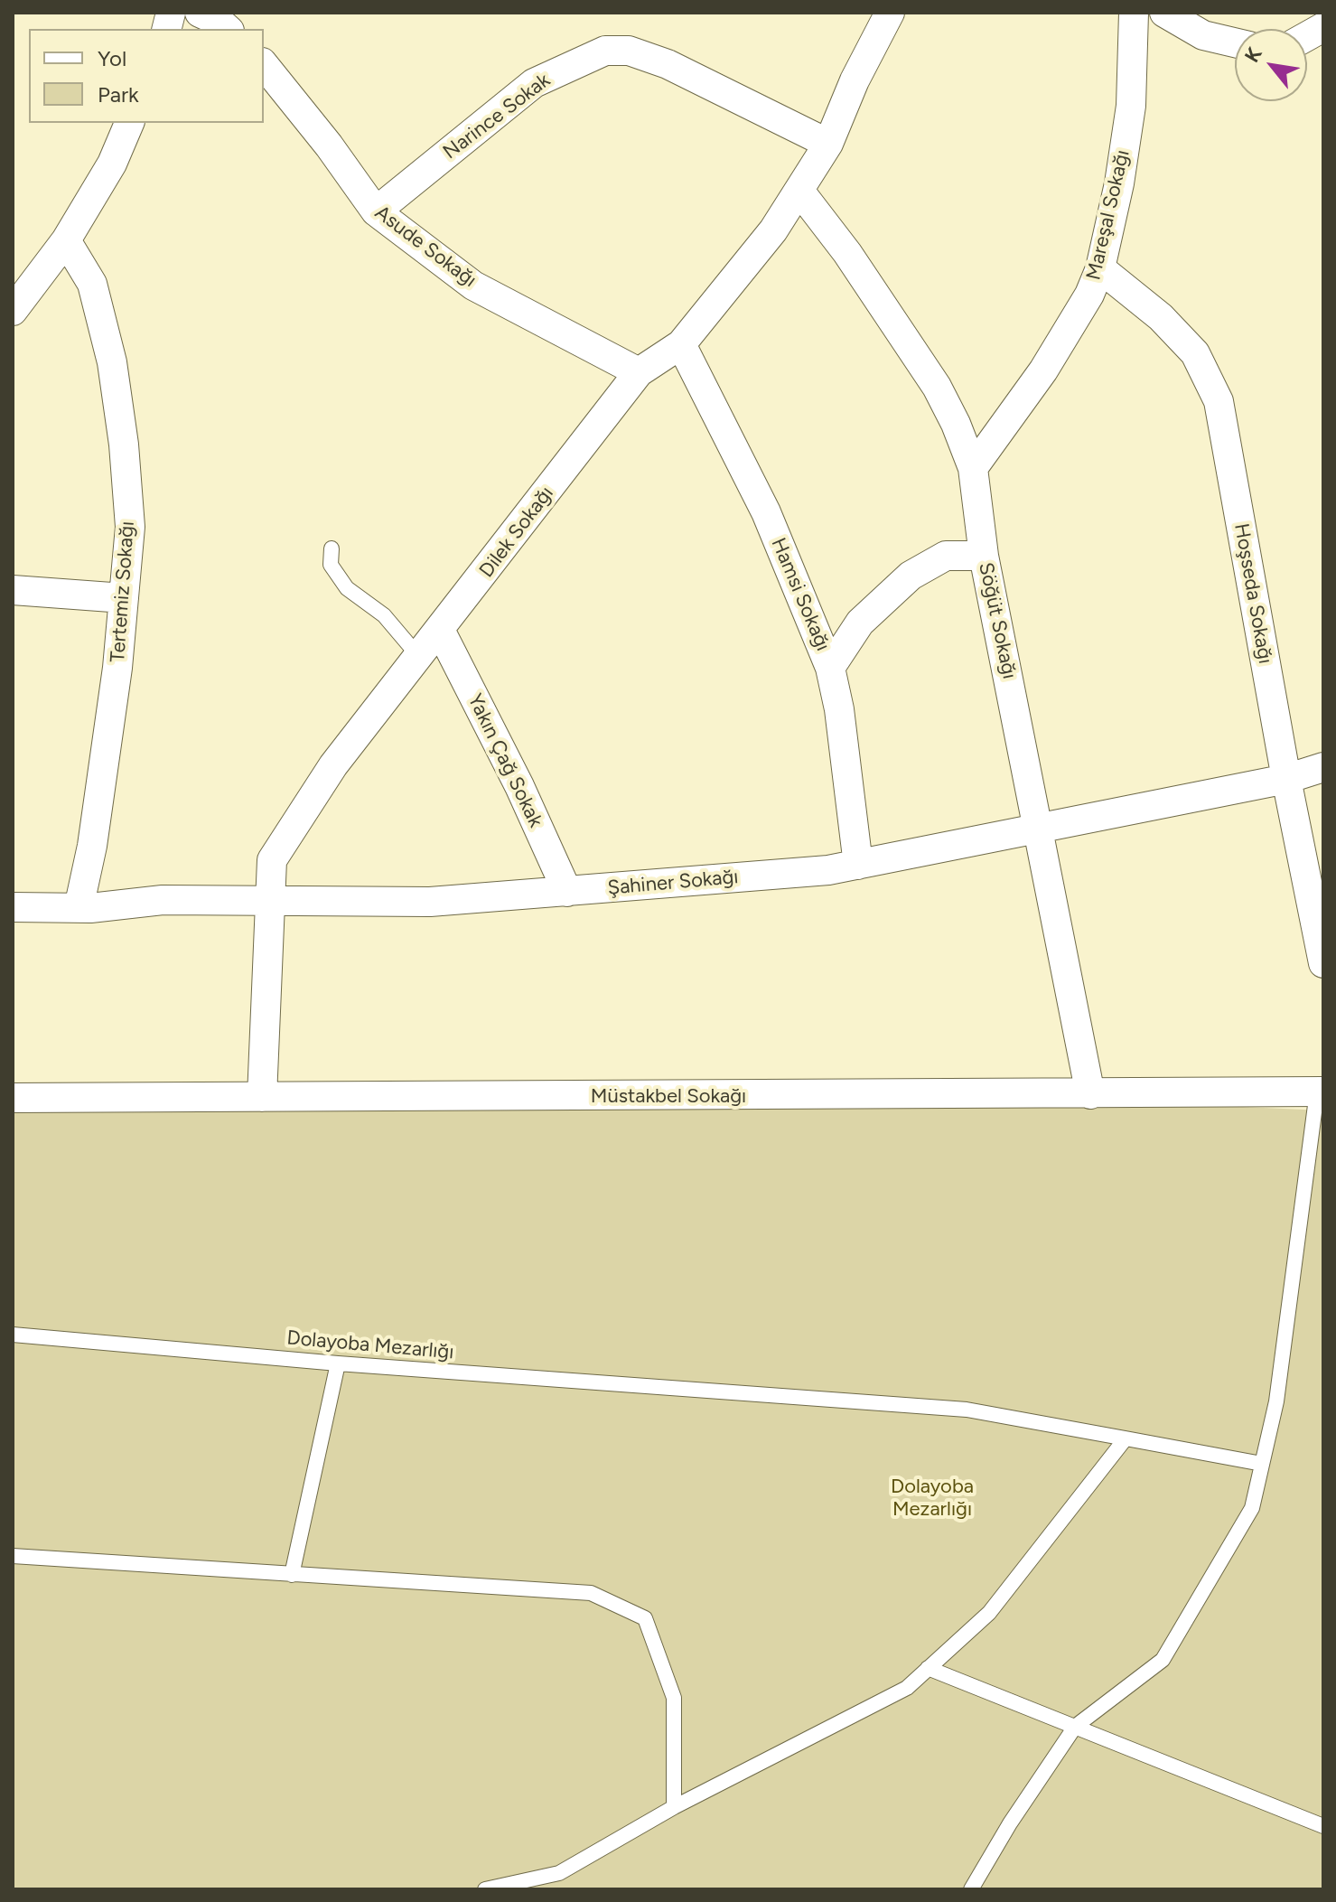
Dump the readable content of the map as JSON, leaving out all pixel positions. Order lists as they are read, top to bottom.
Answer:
{
  "streets": {
    "street": [
      "Narince Sokak",
      "Mareşal Sokağı",
      "Asude Sokağı",
      "Dilek Sokağı",
      "Tertemiz Sokağı",
      "Hoşseda Sokağı",
      "Hamsi Sokağı",
      "Söğüt Sokağı",
      "Yakın Çağ Sokak",
      "Şahiner Sokağı",
      "Müstakbel Sokağı"
    ],
    "lane": ["Dolayoba Mezarlığı"]
  },
  "crossings": [
    ["Narince Sokak", "Asude Sokağı"],
    ["Narince Sokak", "Dilek Sokağı"],
    ["Mareşal Sokağı", "Hoşseda Sokağı"],
    ["Mareşal Sokağı", "Söğüt Sokağı"],
    ["Asude Sokağı", "Dilek Sokağı"],
    ["Dilek Sokağı", "Hamsi Sokağı"],
    ["Dilek Sokağı", "Söğüt Sokağı"],
    ["Dilek Sokağı", "Yakın Çağ Sokak"],
    ["Dilek Sokağı", "Şahiner Sokağı"],
    ["Dilek Sokağı", "Müstakbel Sokağı"],
    ["Tertemiz Sokağı", "Şahiner Sokağı"],
    ["Hoşseda Sokağı", "Şahiner Sokağı"],
    ["Hamsi Sokağı", "Şahiner Sokağı"],
    ["Söğüt Sokağı", "Şahiner Sokağı"],
    ["Söğüt Sokağı", "Müstakbel Sokağı"],
    ["Yakın Çağ Sokak", "Şahiner Sokağı"]
  ],
  "parks": ["Dolayoba Mezarlığı"],
  "legend": ["Yol", "Park"],
  "north": "top left"
}
